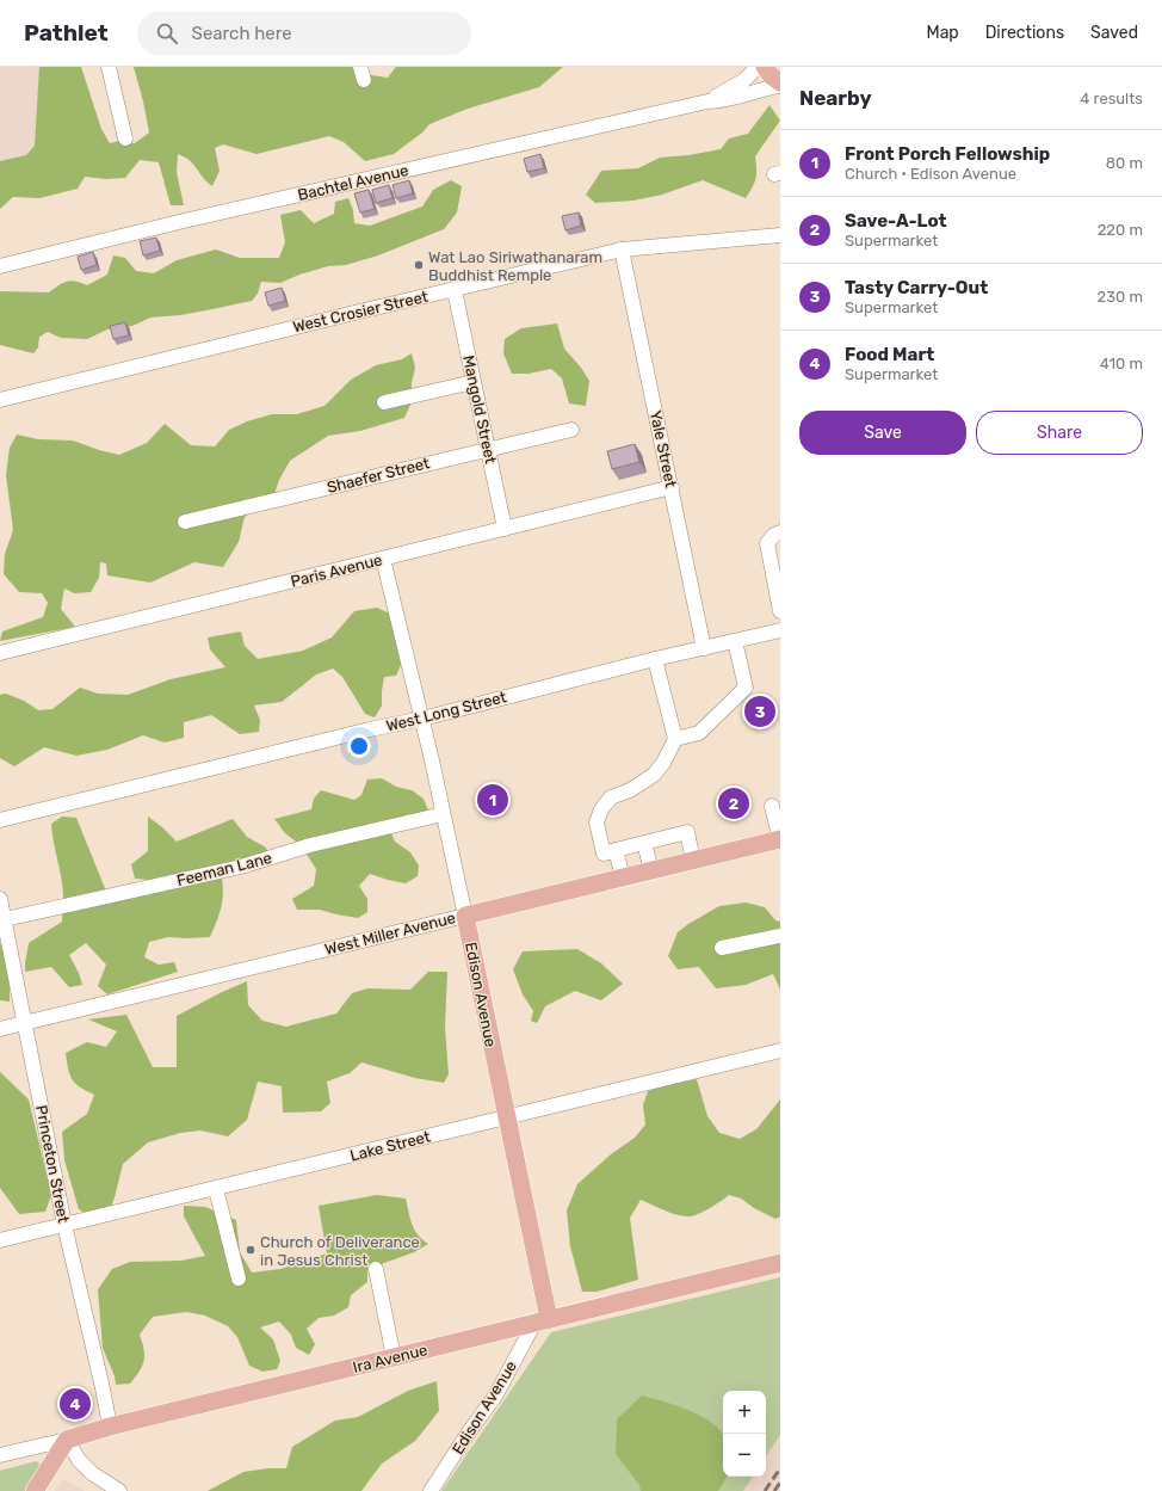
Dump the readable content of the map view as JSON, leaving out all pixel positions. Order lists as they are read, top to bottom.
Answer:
{
  "streets": {
    "main road": ["West Miller Avenue", "Edison Avenue", "Ira Avenue"],
    "street": [
      "Bachtel Avenue",
      "West Crosier Street",
      "Mangold Street",
      "Yale Street",
      "Shaefer Street",
      "Paris Avenue",
      "West Long Street",
      "Feeman Lane",
      "Lake Street",
      "Princeton Street"
    ]
  },
  "crossings": [
    ["West Crosier Street", "Mangold Street"],
    ["West Crosier Street", "Yale Street"],
    ["Mangold Street", "Shaefer Street"],
    ["Mangold Street", "Paris Avenue"],
    ["Yale Street", "Paris Avenue"],
    ["Yale Street", "West Long Street"],
    ["Paris Avenue", "Edison Avenue"],
    ["West Long Street", "Edison Avenue"],
    ["Feeman Lane", "Edison Avenue"],
    ["Feeman Lane", "Princeton Street"],
    ["West Miller Avenue", "Edison Avenue"],
    ["West Miller Avenue", "Princeton Street"],
    ["Edison Avenue", "Lake Street"],
    ["Edison Avenue", "Ira Avenue"],
    ["Lake Street", "Princeton Street"],
    ["Princeton Street", "Ira Avenue"]
  ],
  "places": ["Wat Lao Siriwathanaram Buddhist Remple", "Church of Deliverance in Jesus Christ"],
  "page": {
    "header": "Pathlet",
    "search": "Search here",
    "nav": ["Map", "Directions", "Saved"],
    "heading": ["Nearby", "4 results"],
    "list": [
      {
        "mark": "1",
        "name": "Front Porch Fellowship",
        "note": "Church · Edison Avenue",
        "value": "80 m"
      },
      {
        "mark": "2",
        "name": "Save-A-Lot",
        "note": "Supermarket",
        "value": "220 m"
      },
      {
        "mark": "3",
        "name": "Tasty Carry-Out",
        "note": "Supermarket",
        "value": "230 m"
      },
      {
        "mark": "4",
        "name": "Food Mart",
        "note": "Supermarket",
        "value": "410 m"
      }
    ],
    "buttons": ["Save", "Share"],
    "pins": [
      "3",
      "1",
      "2",
      "4"
    ],
    "map_buttons": ["+", "−"]
  }
}
